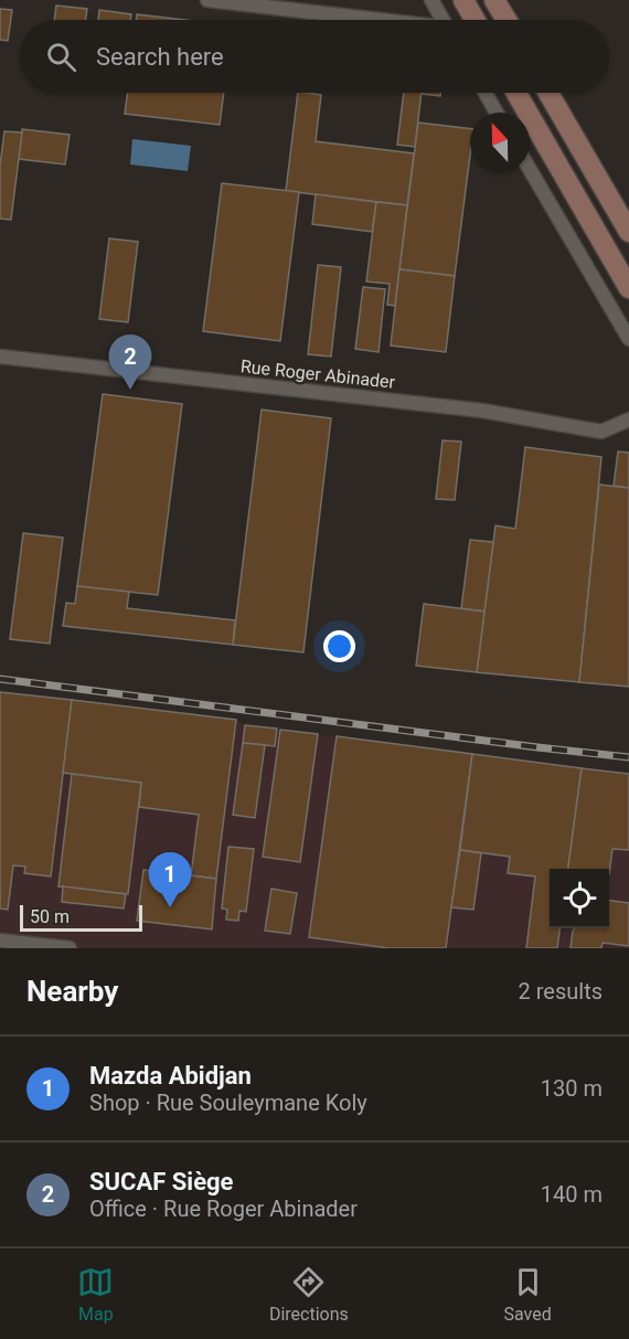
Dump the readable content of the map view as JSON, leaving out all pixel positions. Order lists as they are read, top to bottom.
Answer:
{
  "streets": {
    "street": ["Rue Roger Abinader"]
  },
  "scale_bar": "50 m",
  "north": "top",
  "page": {
    "search": "Search here",
    "pins": ["2", "1"],
    "scale": "50 m",
    "heading": ["Nearby", "2 results"],
    "list": [
      {
        "mark": "1",
        "name": "Mazda Abidjan",
        "note": "Shop · Rue Souleymane Koly",
        "value": "130 m"
      },
      {
        "mark": "2",
        "name": "SUCAF Siège",
        "note": "Office · Rue Roger Abinader",
        "value": "140 m"
      }
    ],
    "nav": ["Map", "Directions", "Saved"]
  }
}
